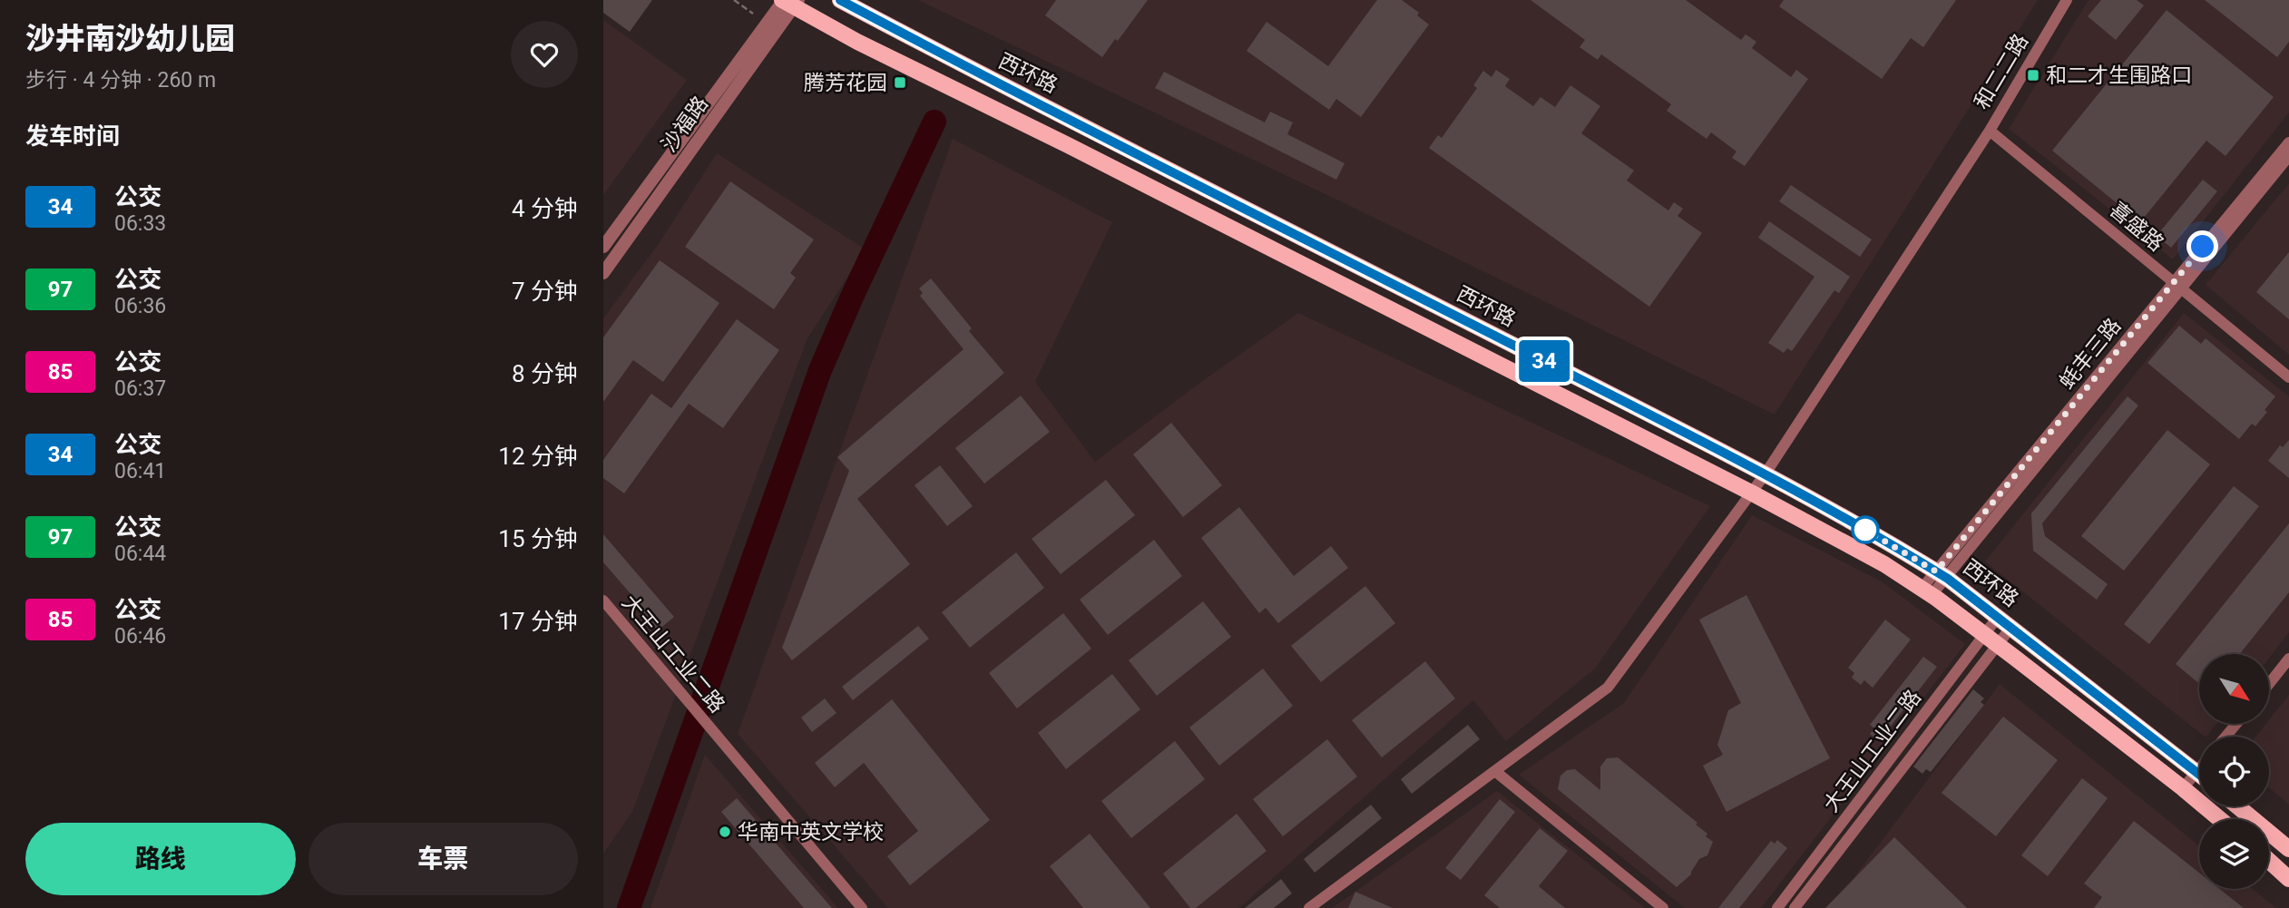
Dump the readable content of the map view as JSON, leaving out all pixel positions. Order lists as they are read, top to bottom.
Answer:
{
  "streets": {
    "main road": ["西环路"],
    "street": [
      "和二二路",
      "沙福路",
      "喜盛路",
      "蚝丰三路",
      "大王山工业二路"
    ]
  },
  "crossings": [
    ["和二二路", "西环路"],
    ["和二二路", "喜盛路"],
    ["西环路", "蚝丰三路"],
    ["西环路", "大王山工业二路"],
    ["喜盛路", "蚝丰三路"]
  ],
  "places": {
    "transit": ["和二才生围路口", "腾芳花园"],
    "other": ["华南中英文学校"]
  },
  "lines": ["bus line 34"],
  "north": "bottom right",
  "page": {
    "heading": [
      ["沙井南沙幼儿园", "步行 · 4 分钟 · 260 m"],
      "发车时间"
    ],
    "on_map": "34",
    "list": [
      {
        "mark": "34",
        "name": "公交",
        "note": "06:33",
        "value": "4 分钟"
      },
      {
        "mark": "97",
        "name": "公交",
        "note": "06:36",
        "value": "7 分钟"
      },
      {
        "mark": "85",
        "name": "公交",
        "note": "06:37",
        "value": "8 分钟"
      },
      {
        "mark": "34",
        "name": "公交",
        "note": "06:41",
        "value": "12 分钟"
      },
      {
        "mark": "97",
        "name": "公交",
        "note": "06:44",
        "value": "15 分钟"
      },
      {
        "mark": "85",
        "name": "公交",
        "note": "06:46",
        "value": "17 分钟"
      }
    ],
    "buttons": ["路线", "车票"]
  }
}
